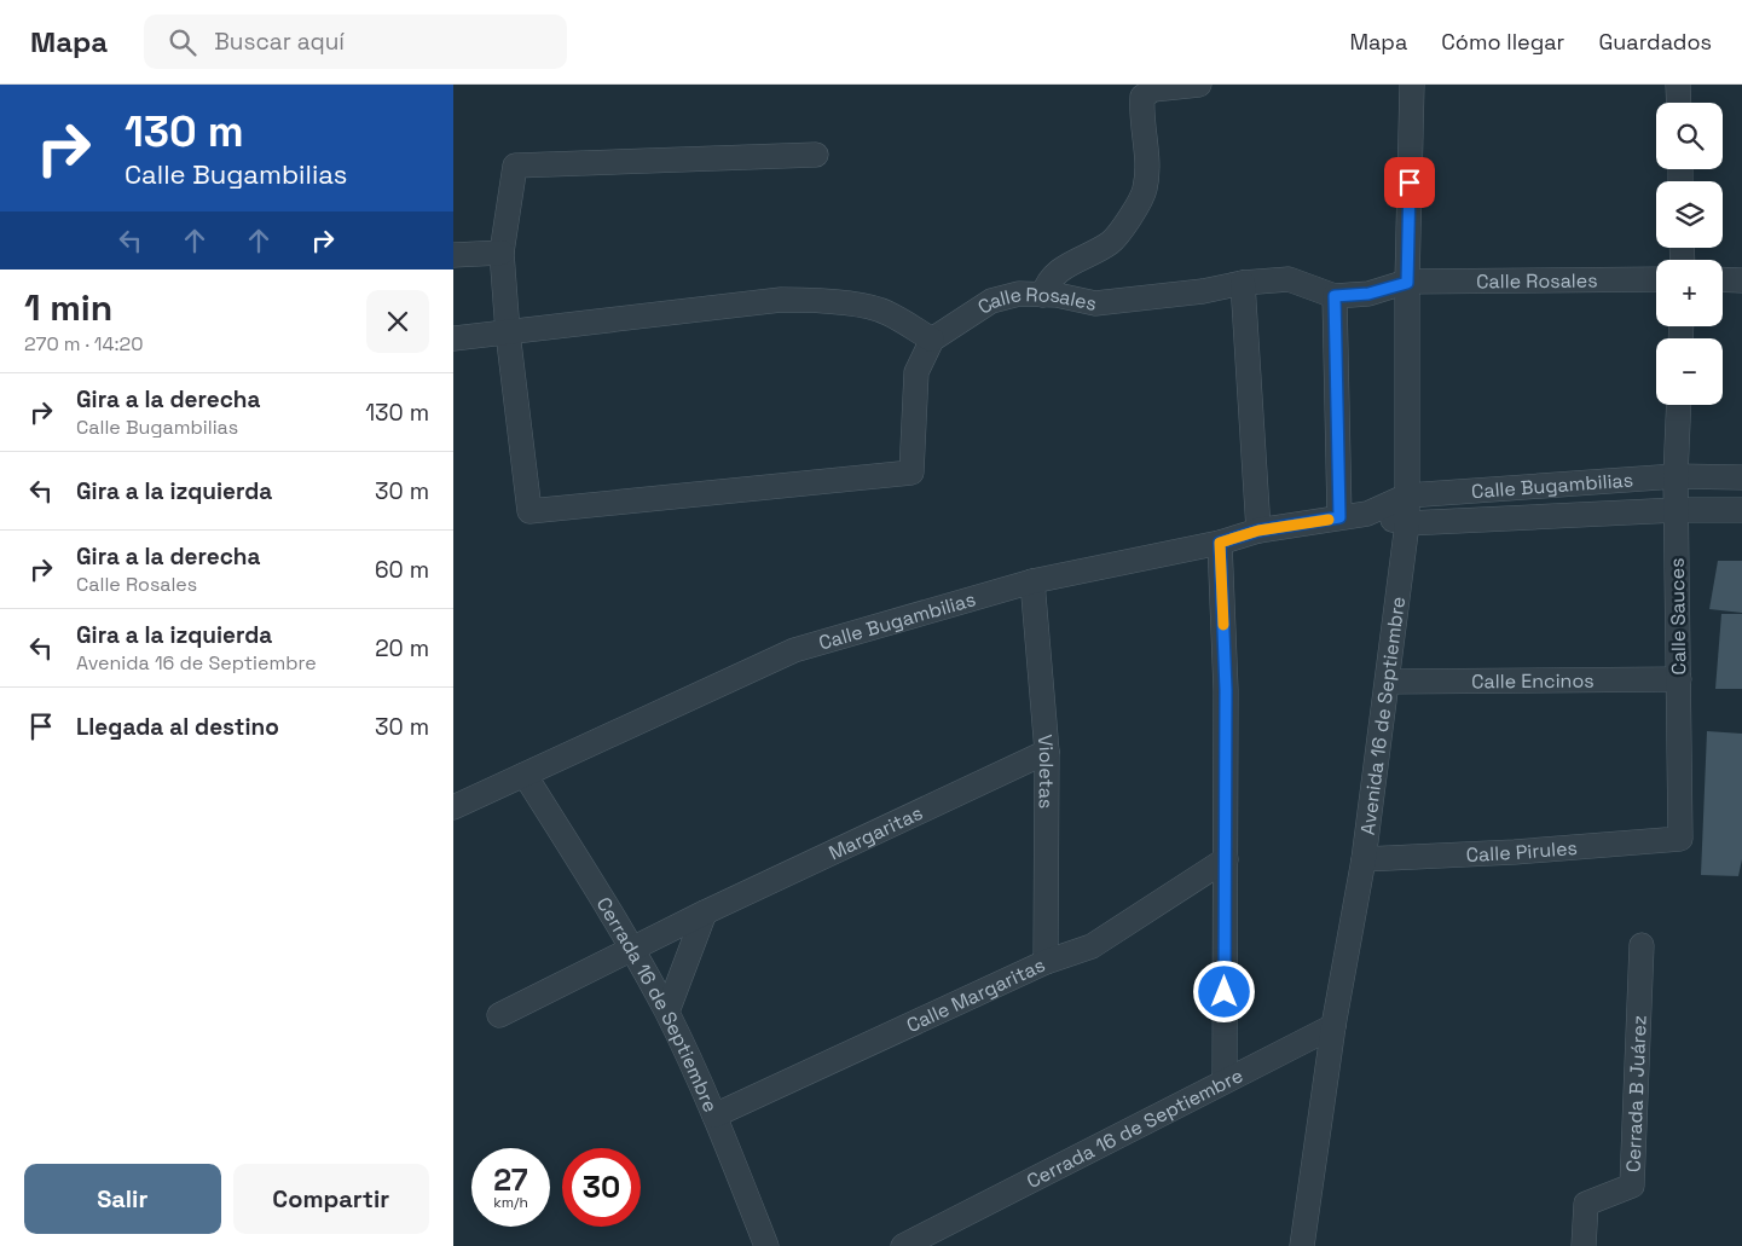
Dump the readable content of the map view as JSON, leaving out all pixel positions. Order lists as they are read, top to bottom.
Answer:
{
  "streets": {
    "street": [
      "Calle Rosales",
      "Calle Bugambilias",
      "Calle Sauces",
      "Calle Encinos",
      "Avenida 16 de Septiembre",
      "Violetas",
      "Margaritas",
      "Calle Pirules",
      "Calle Margaritas",
      "Cerrada 16 de Septiembre",
      "Cerrada B Juárez"
    ]
  },
  "crossings": [
    ["Calle Rosales", "Avenida 16 de Septiembre"],
    ["Calle Bugambilias", "Calle Sauces"],
    ["Calle Bugambilias", "Avenida 16 de Septiembre"],
    ["Calle Bugambilias", "Violetas"],
    ["Calle Bugambilias", "Cerrada 16 de Septiembre"],
    ["Calle Sauces", "Calle Encinos"],
    ["Calle Sauces", "Calle Pirules"],
    ["Calle Encinos", "Avenida 16 de Septiembre"],
    ["Avenida 16 de Septiembre", "Calle Pirules"],
    ["Avenida 16 de Septiembre", "Cerrada 16 de Septiembre"],
    ["Violetas", "Margaritas"],
    ["Violetas", "Calle Margaritas"],
    ["Margaritas", "Cerrada 16 de Septiembre"],
    ["Calle Margaritas", "Cerrada 16 de Septiembre"]
  ],
  "page": {
    "header": "Mapa",
    "search": "Buscar aquí",
    "nav": ["Mapa", "Cómo llegar", "Guardados"],
    "turn": ["130 m", "Calle Bugambilias"],
    "map_buttons": ["+", "−"],
    "heading": ["1 min", "270 m · 14:20"],
    "list": [
      {
        "name": "Gira a la derecha",
        "note": "Calle Bugambilias",
        "value": "130 m"
      },
      {
        "name": "Gira a la izquierda",
        "value": "30 m"
      },
      {
        "name": "Gira a la derecha",
        "note": "Calle Rosales",
        "value": "60 m"
      },
      {
        "name": "Gira a la izquierda",
        "note": "Avenida 16 de Septiembre",
        "value": "20 m"
      },
      {
        "name": "Llegada al destino",
        "value": "30 m"
      }
    ],
    "speed": "27 km/h",
    "limit": "30",
    "buttons": ["Salir", "Compartir"]
  }
}
